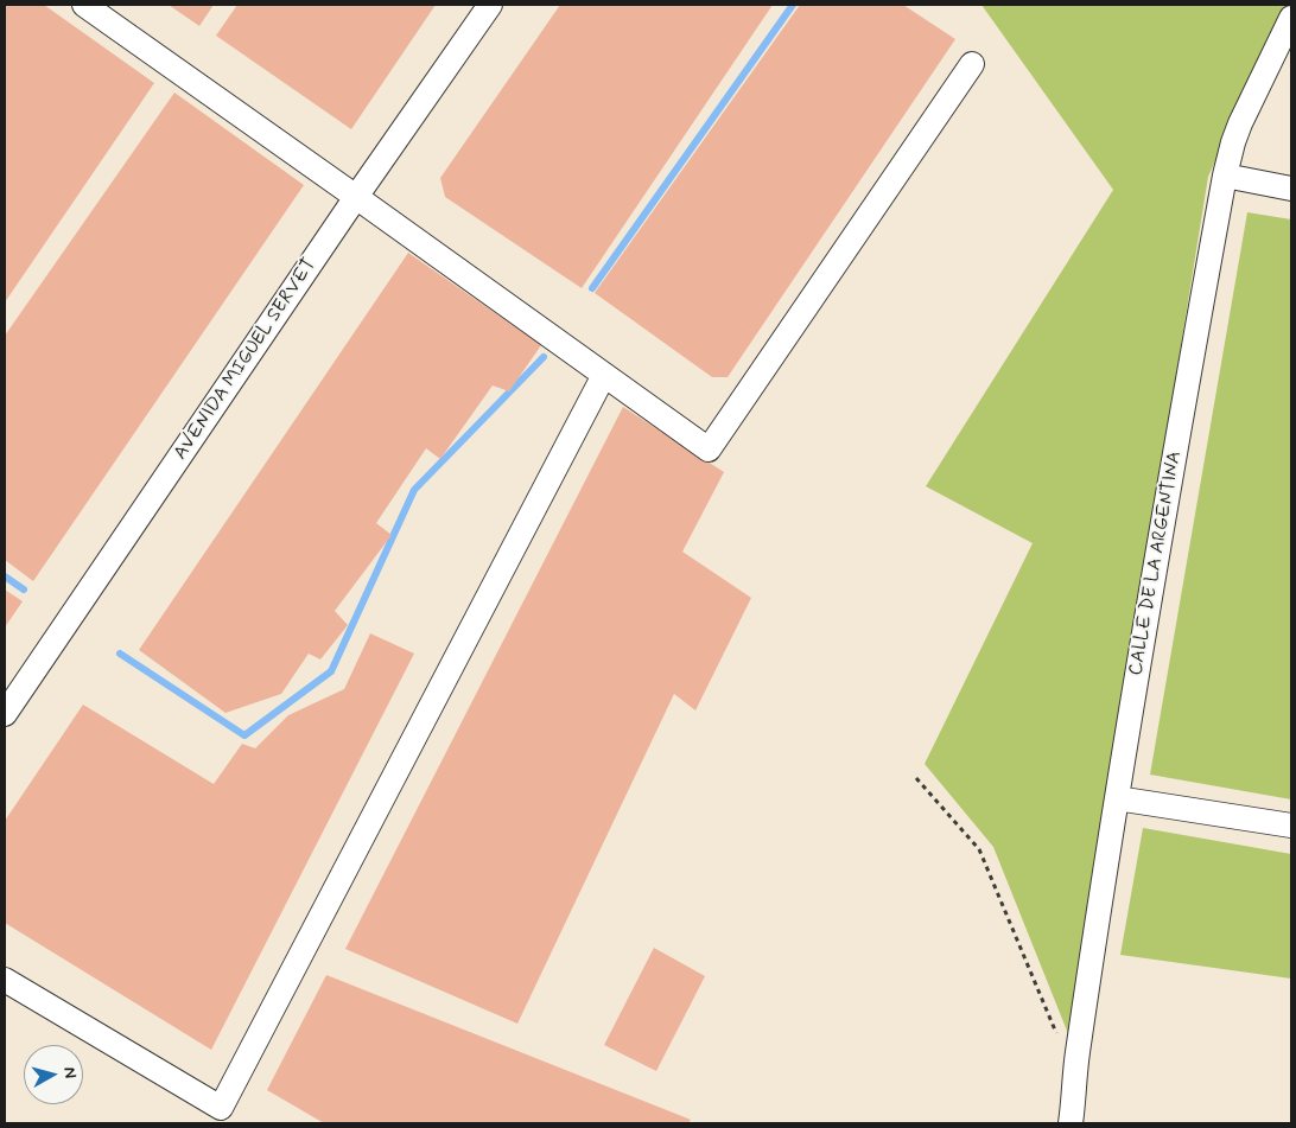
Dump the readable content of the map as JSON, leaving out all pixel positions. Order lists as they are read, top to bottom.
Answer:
{
  "streets": {
    "street": ["AVENIDA MIGUEL SERVET", "CALLE DE LA ARGENTINA"]
  },
  "north": "right"
}
